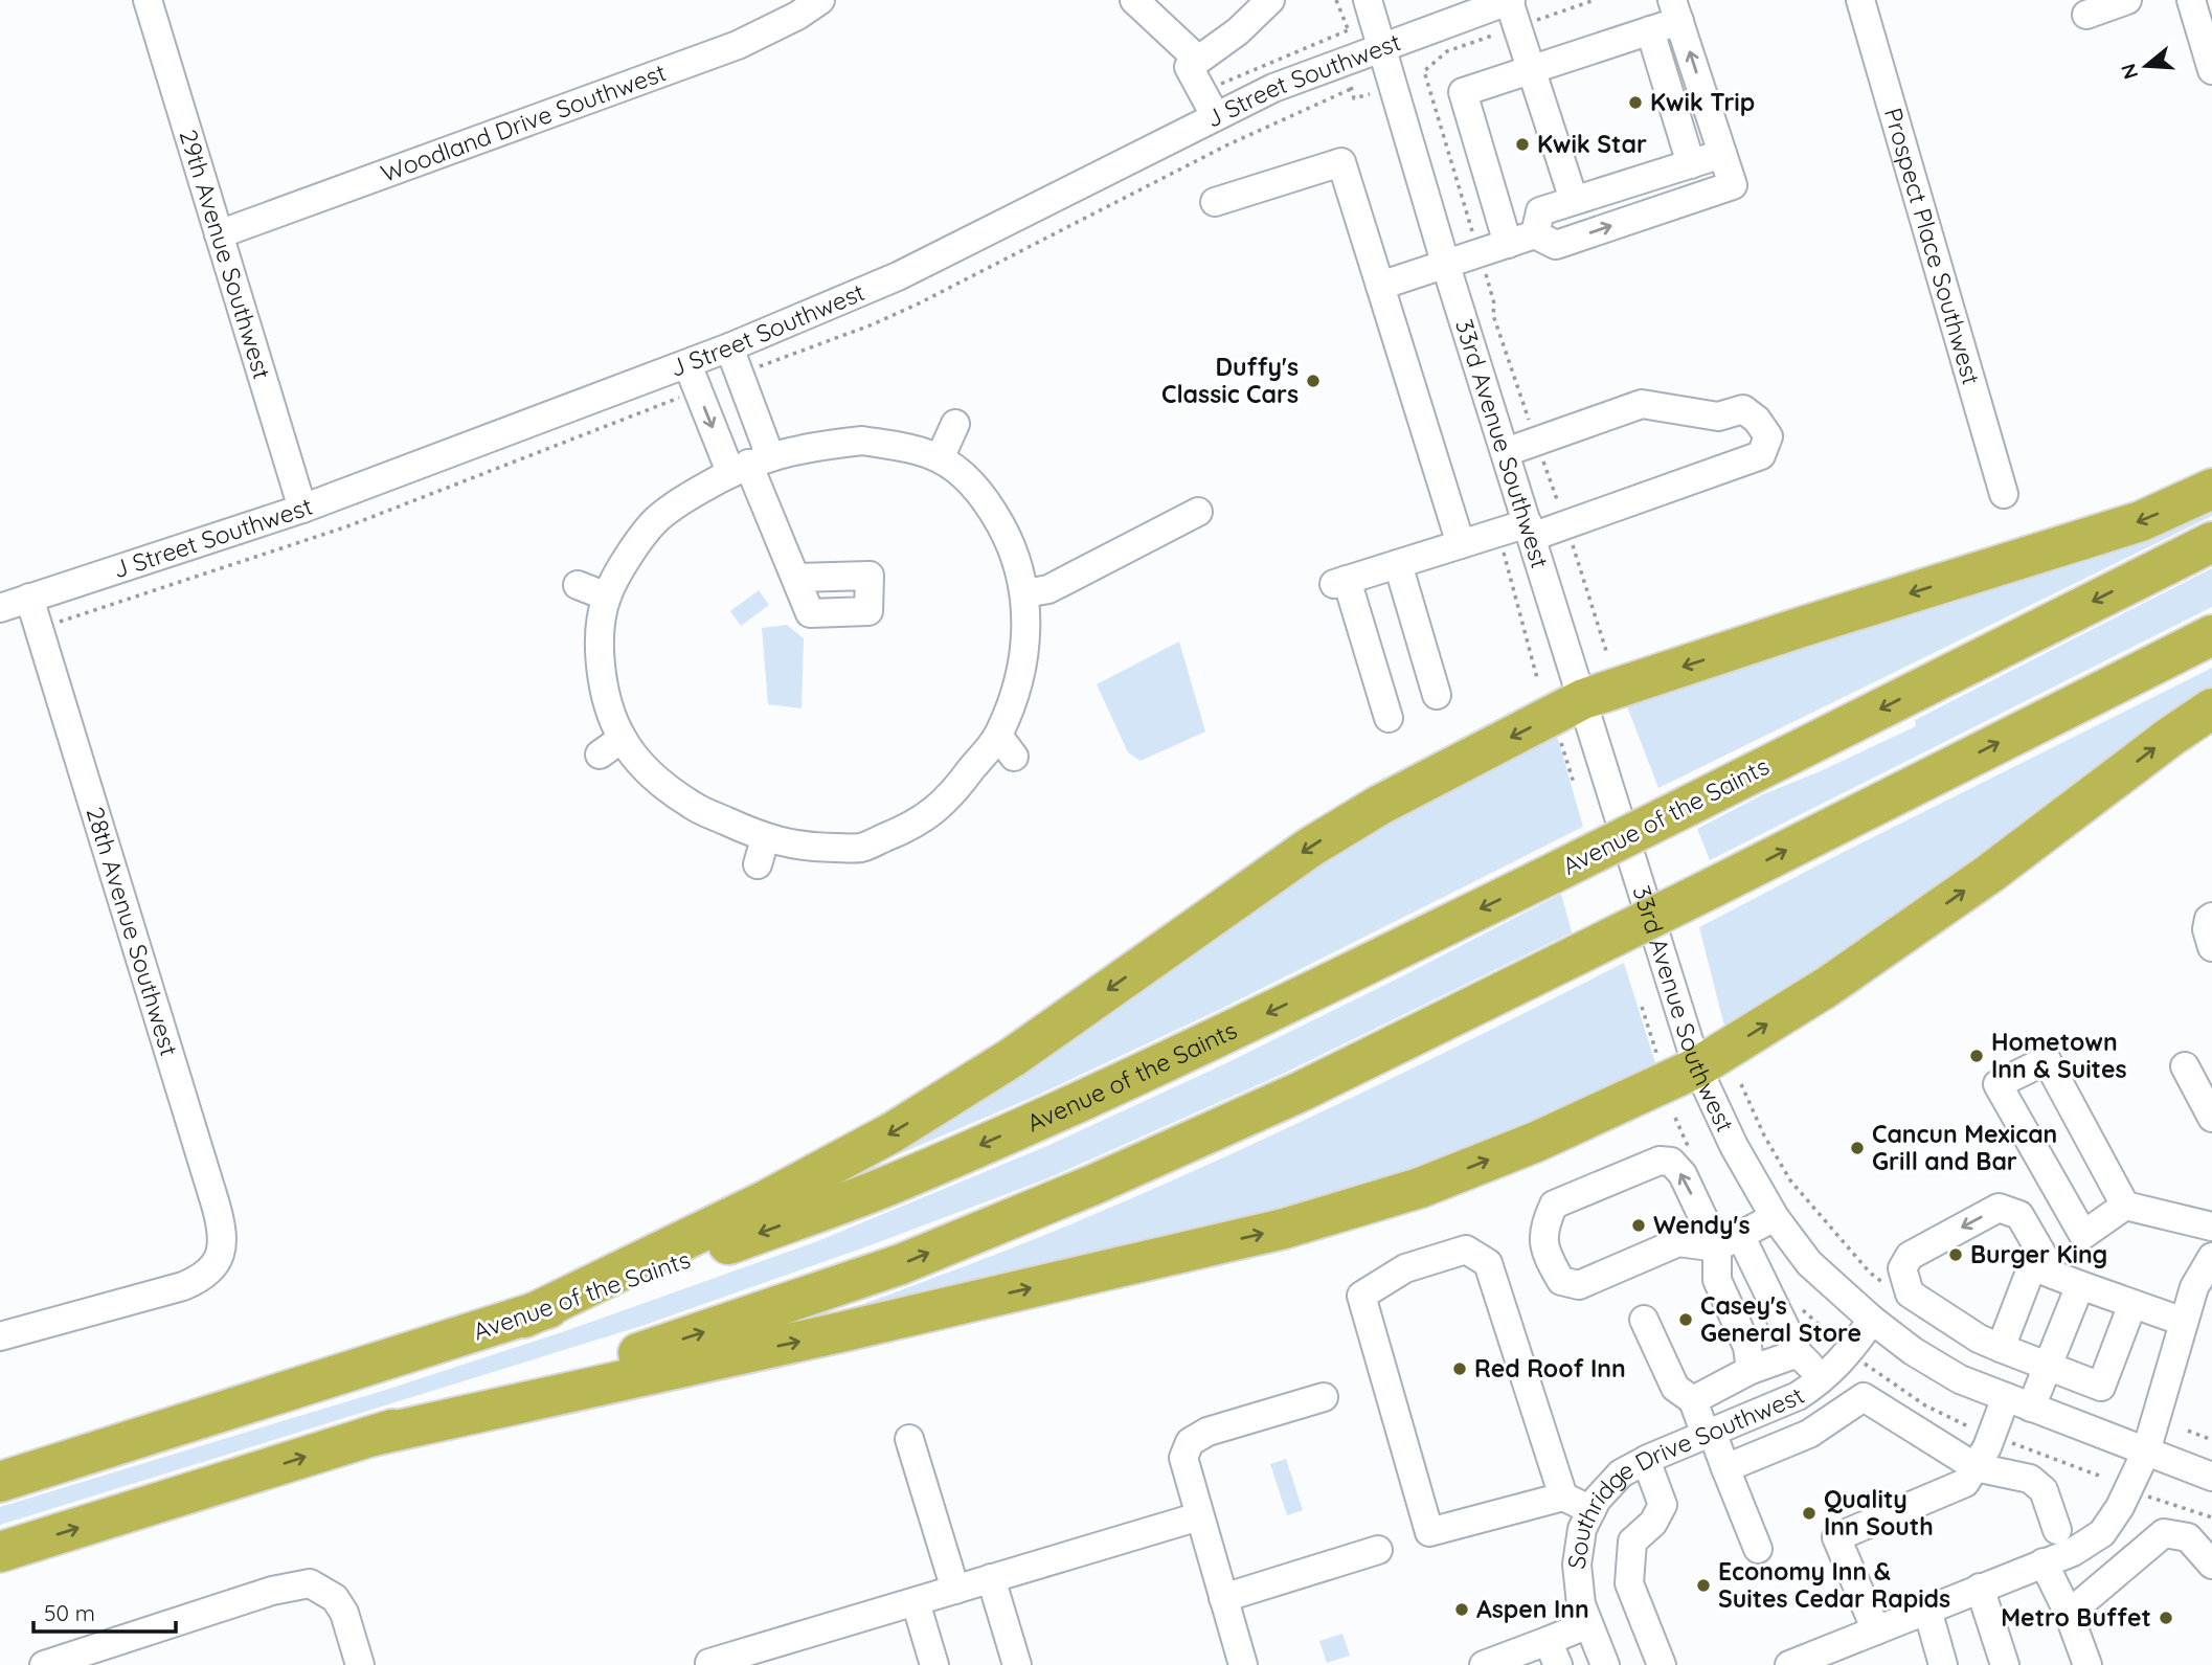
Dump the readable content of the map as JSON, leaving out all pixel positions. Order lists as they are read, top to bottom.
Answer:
{
  "streets": {
    "highway": ["Avenue of the Saints"],
    "street": [
      "J Street Southwest",
      "Woodland Drive Southwest",
      "Prospect Place Southwest",
      "29th Avenue Southwest",
      "33rd Avenue Southwest",
      "28th Avenue Southwest",
      "Southridge Drive Southwest"
    ]
  },
  "crossings": [
    ["J Street Southwest", "29th Avenue Southwest"],
    ["J Street Southwest", "33rd Avenue Southwest"],
    ["J Street Southwest", "28th Avenue Southwest"],
    ["Woodland Drive Southwest", "29th Avenue Southwest"],
    ["33rd Avenue Southwest", "Southridge Drive Southwest"]
  ],
  "places": [
    "Kwik Trip",
    "Kwik Star",
    "Duffy's Classic Cars",
    "Hometown Inn & Suites",
    "Cancun Mexican Grill and Bar",
    "Wendy's",
    "Burger King",
    "Casey's General Store",
    "Red Roof Inn",
    "Quality Inn South",
    "Economy Inn & Suites Cedar Rapids",
    "Aspen Inn",
    "Metro Buffet"
  ],
  "scale_bar": "50 m",
  "north": "left"
}
